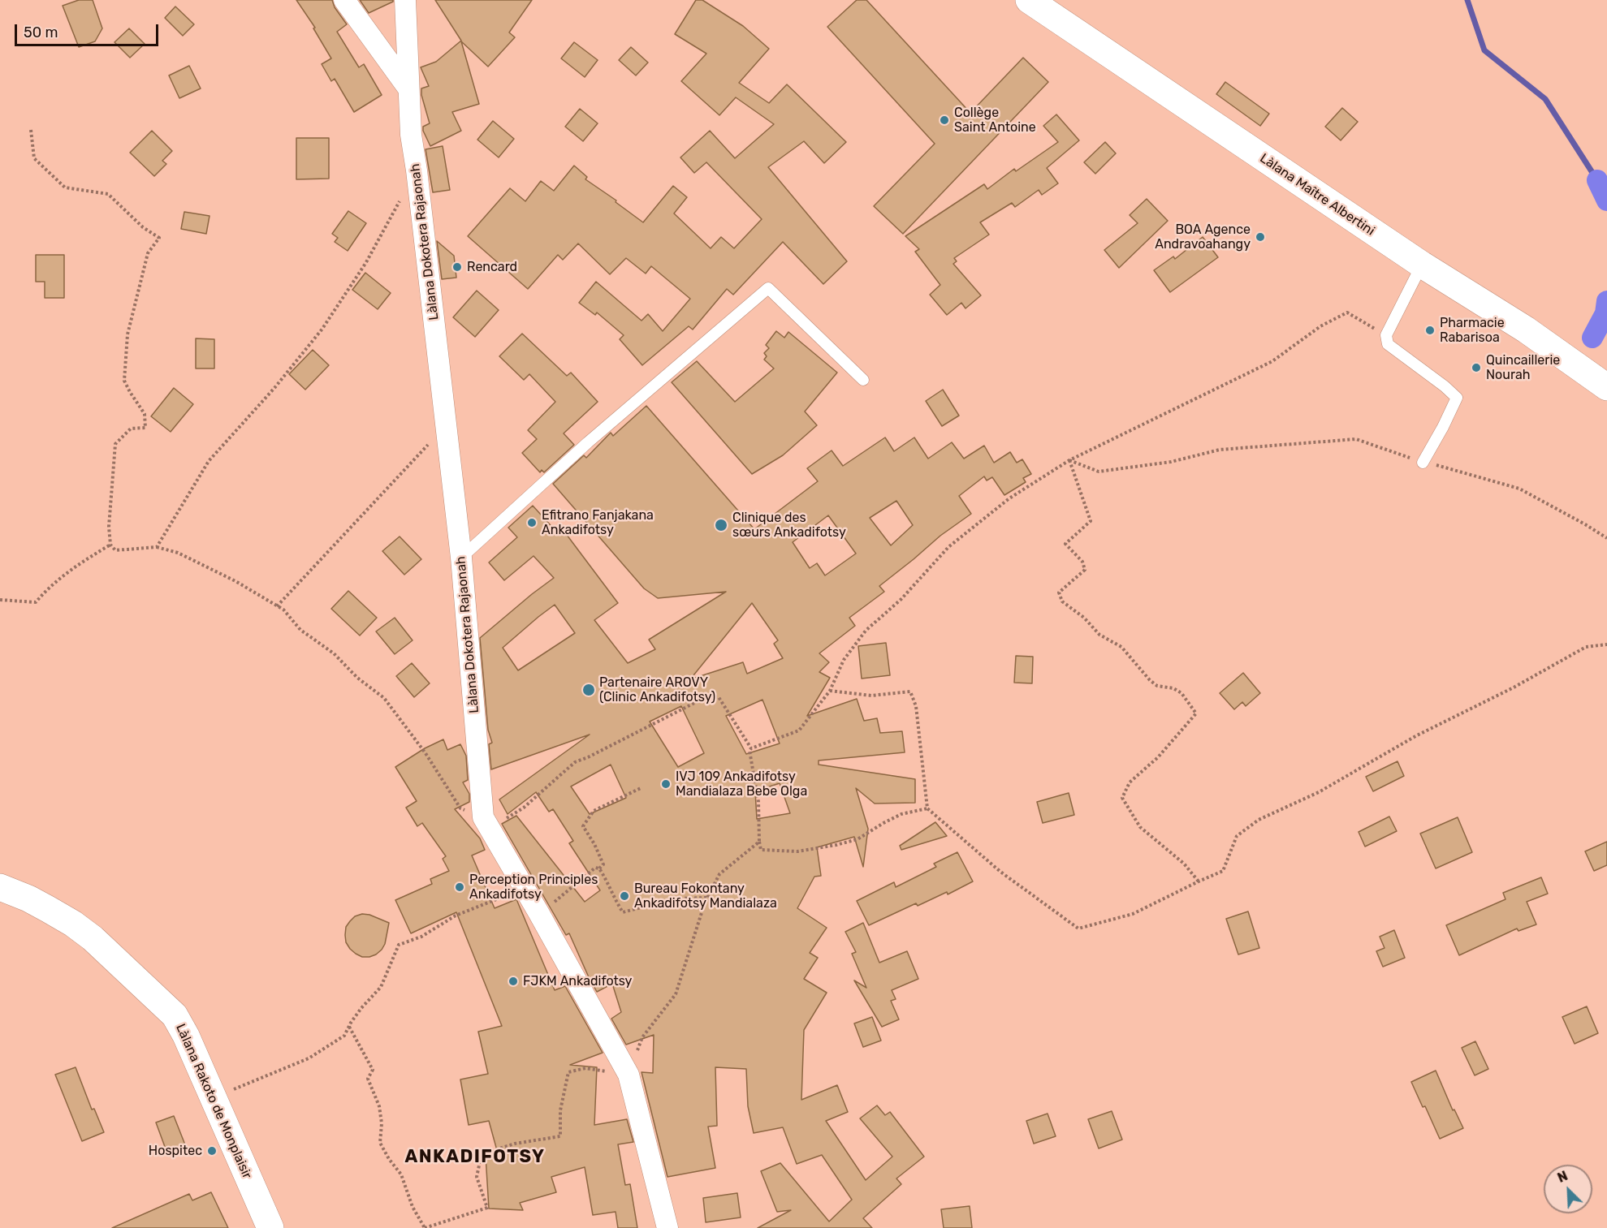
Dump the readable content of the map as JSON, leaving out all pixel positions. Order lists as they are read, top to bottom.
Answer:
{
  "streets": {
    "main road": ["Làlana Maître Albertini", "Làlana Rakoto de Monplaisir"],
    "street": ["Làlana Dokotera Rajaonah"]
  },
  "districts": ["ANKADIFOTSY"],
  "places": [
    "Collège Saint Antoine",
    "BOA Agence Andravoahangy",
    "Rencard",
    "Pharmacie Rabarisoa",
    "Quincaillerie Nourah",
    "Efitrano Fanjakana Ankadifotsy",
    "Clinique des sœurs Ankadifotsy",
    "Partenaire AROVY (Clinic Ankadifotsy)",
    "IVJ 109 Ankadifotsy Mandialaza Bebe Olga",
    "Perception Principles Ankadifotsy",
    "Bureau Fokontany Ankadifotsy Mandialaza",
    "FJKM Ankadifotsy",
    "Hospitec"
  ],
  "scale_bar": "50 m",
  "north": "top left"
}
